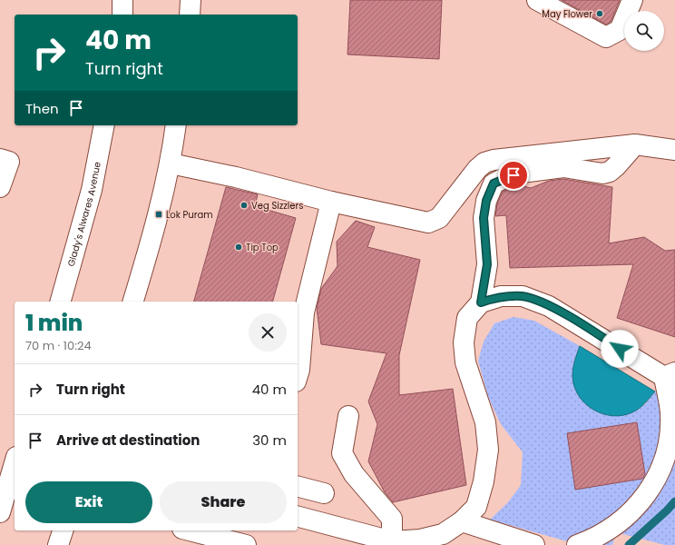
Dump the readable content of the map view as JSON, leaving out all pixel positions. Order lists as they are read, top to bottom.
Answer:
{
  "streets": {
    "street": ["Glady's Alwares Avenue"]
  },
  "places": {
    "other": ["May Flower", "Veg Sizzlers", "Tip Top"],
    "transit": ["Lok Puram"]
  },
  "page": {
    "turn": ["40 m", "Turn right"],
    "then": "Then",
    "heading": ["1 min", "70 m · 10:24"],
    "list": [
      {
        "name": "Turn right",
        "value": "40 m"
      },
      {
        "name": "Arrive at destination",
        "value": "30 m"
      }
    ],
    "buttons": ["Exit", "Share"]
  }
}
